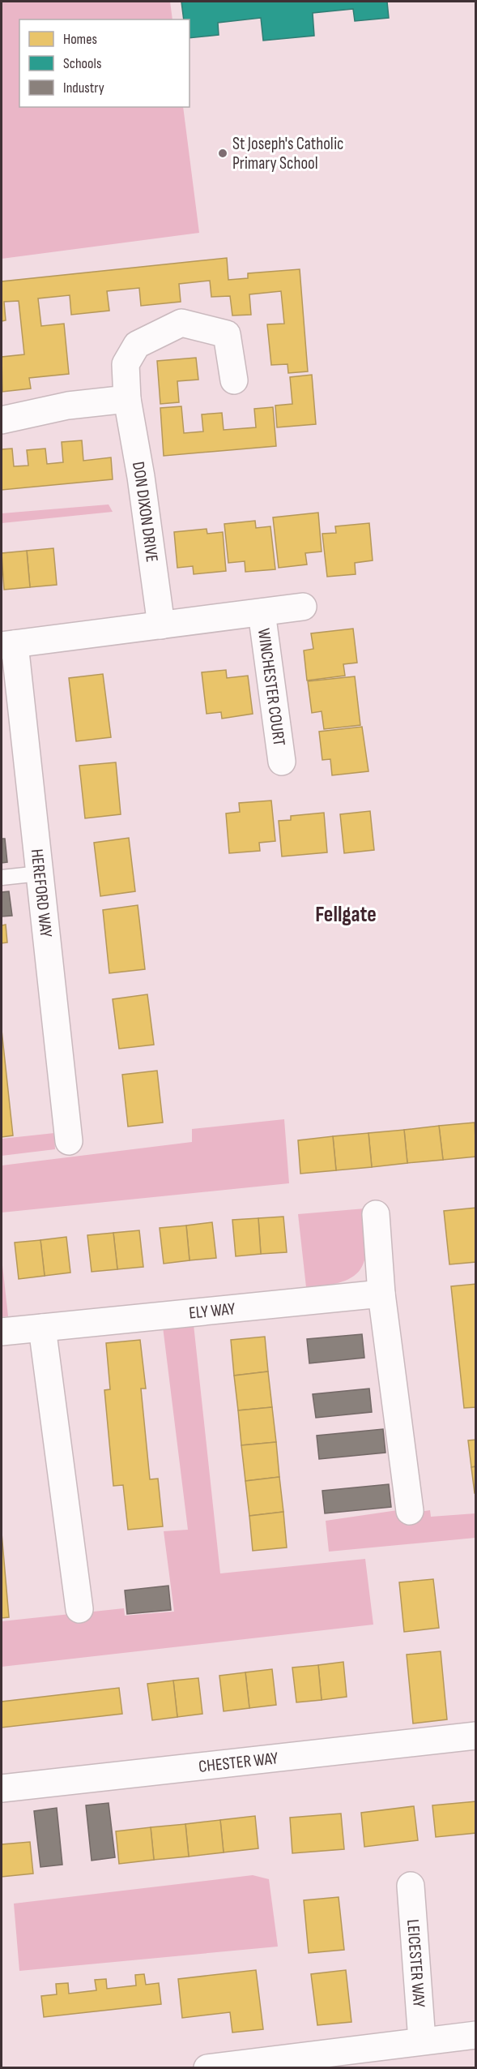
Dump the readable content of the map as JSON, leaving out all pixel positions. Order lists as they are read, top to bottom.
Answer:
{
  "streets": {
    "street": [
      "DON DIXON DRIVE",
      "WINCHESTER COURT",
      "HEREFORD WAY",
      "ELY WAY",
      "CHESTER WAY",
      "LEICESTER WAY"
    ]
  },
  "crossings": [
    ["DON DIXON DRIVE", "WINCHESTER COURT"],
    ["DON DIXON DRIVE", "HEREFORD WAY"],
    ["WINCHESTER COURT", "HEREFORD WAY"]
  ],
  "districts": ["Fellgate"],
  "places": ["St Joseph's Catholic Primary School"],
  "legend": ["Homes", "Schools", "Industry"]
}
